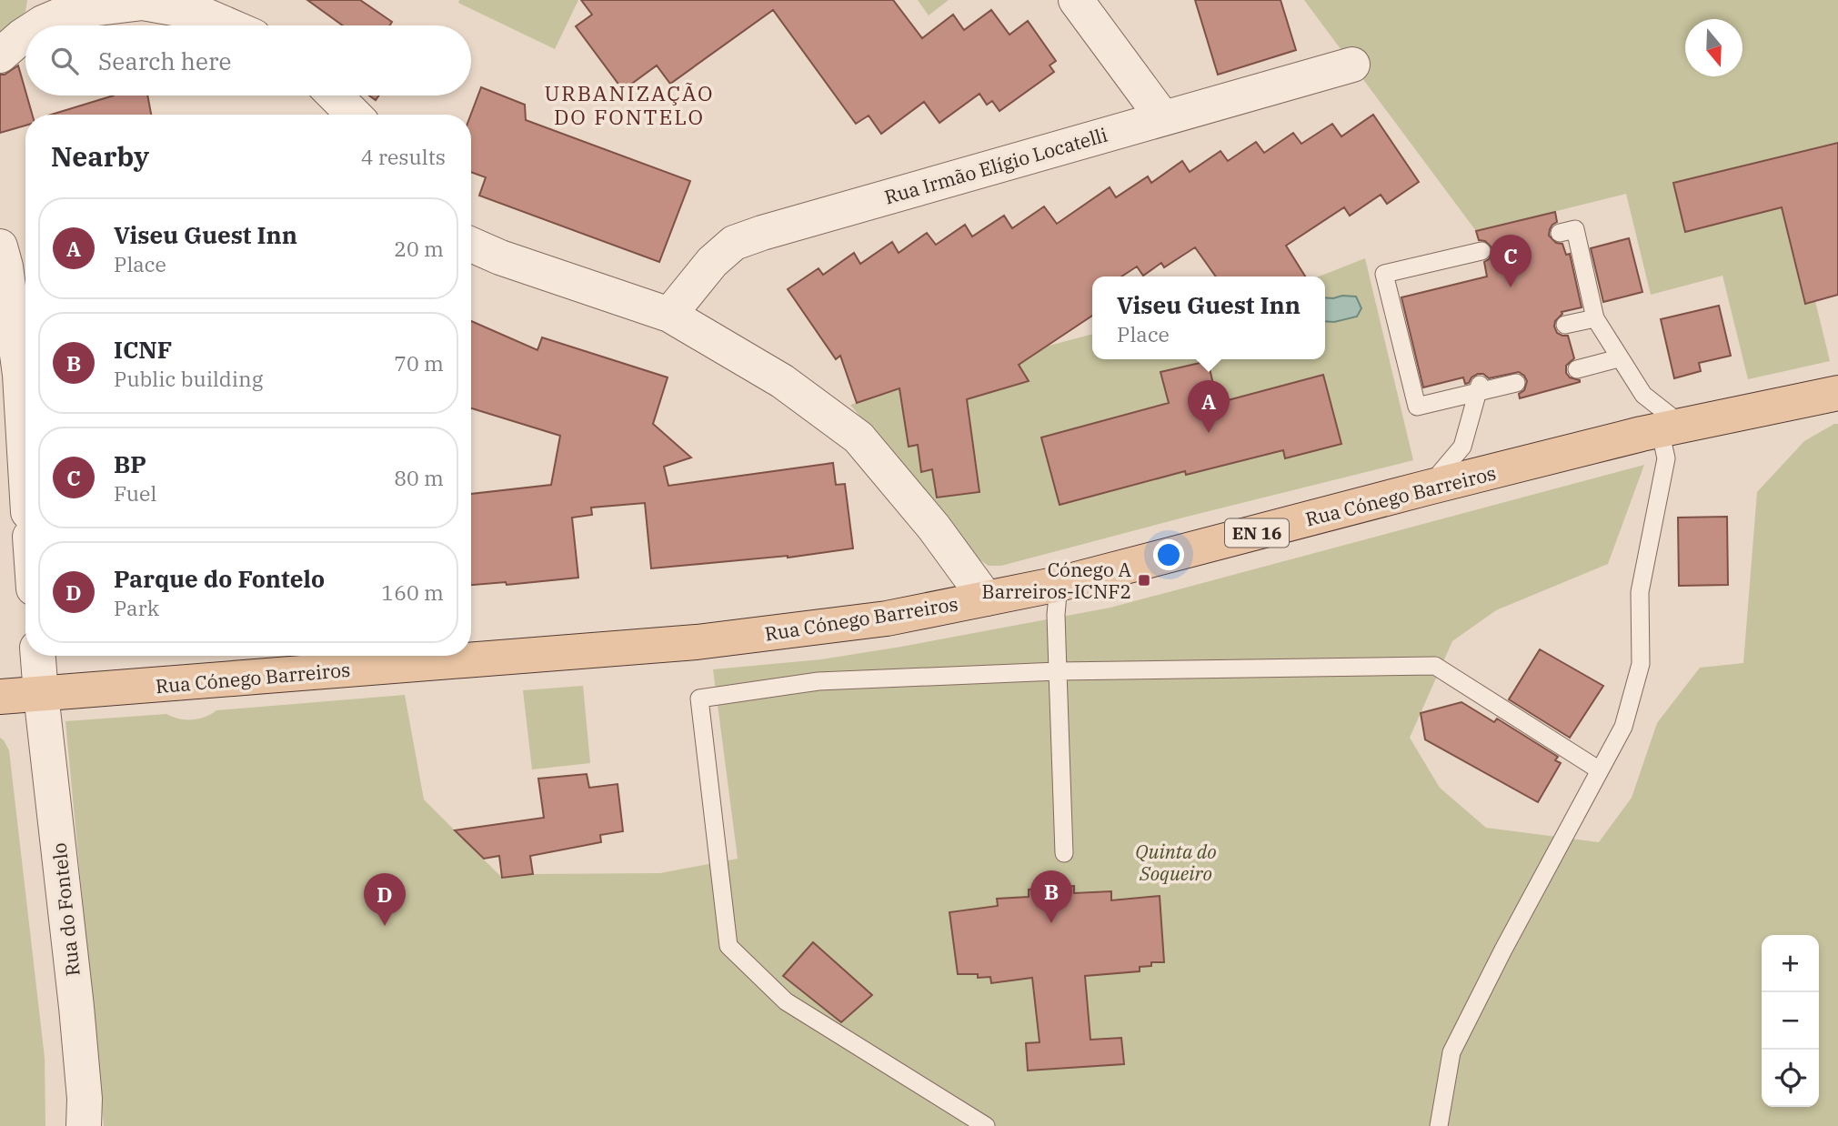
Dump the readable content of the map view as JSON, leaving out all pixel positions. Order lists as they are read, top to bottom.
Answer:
{
  "streets": {
    "main road": ["Rua Cónego Barreiros", "EN 16"],
    "street": ["Rua Irmão Elígio Locatelli", "Rua do Fontelo"]
  },
  "crossings": [
    ["Rua Cónego Barreiros", "EN 16"],
    ["Rua Cónego Barreiros", "Rua do Fontelo"],
    ["EN 16", "Rua do Fontelo"]
  ],
  "districts": ["URBANIZAÇÃO DO FONTELO"],
  "parks": ["Quinta do Soqueiro"],
  "places": {
    "transit": ["Cónego A Barreiros-ICNF2"]
  },
  "north": "bottom",
  "page": {
    "search": "Search here",
    "heading": ["Nearby", "4 results"],
    "list": [
      {
        "mark": "A",
        "name": "Viseu Guest Inn",
        "note": "Place",
        "value": "20 m"
      },
      {
        "mark": "B",
        "name": "ICNF",
        "note": "Public building",
        "value": "70 m"
      },
      {
        "mark": "C",
        "name": "BP",
        "note": "Fuel",
        "value": "80 m"
      },
      {
        "mark": "D",
        "name": "Parque do Fontelo",
        "note": "Park",
        "value": "160 m"
      }
    ],
    "pins": [
      "C",
      "A",
      "B",
      "D"
    ],
    "popup": ["Viseu Guest Inn", "Place"],
    "map_buttons": ["+", "−"]
  }
}
